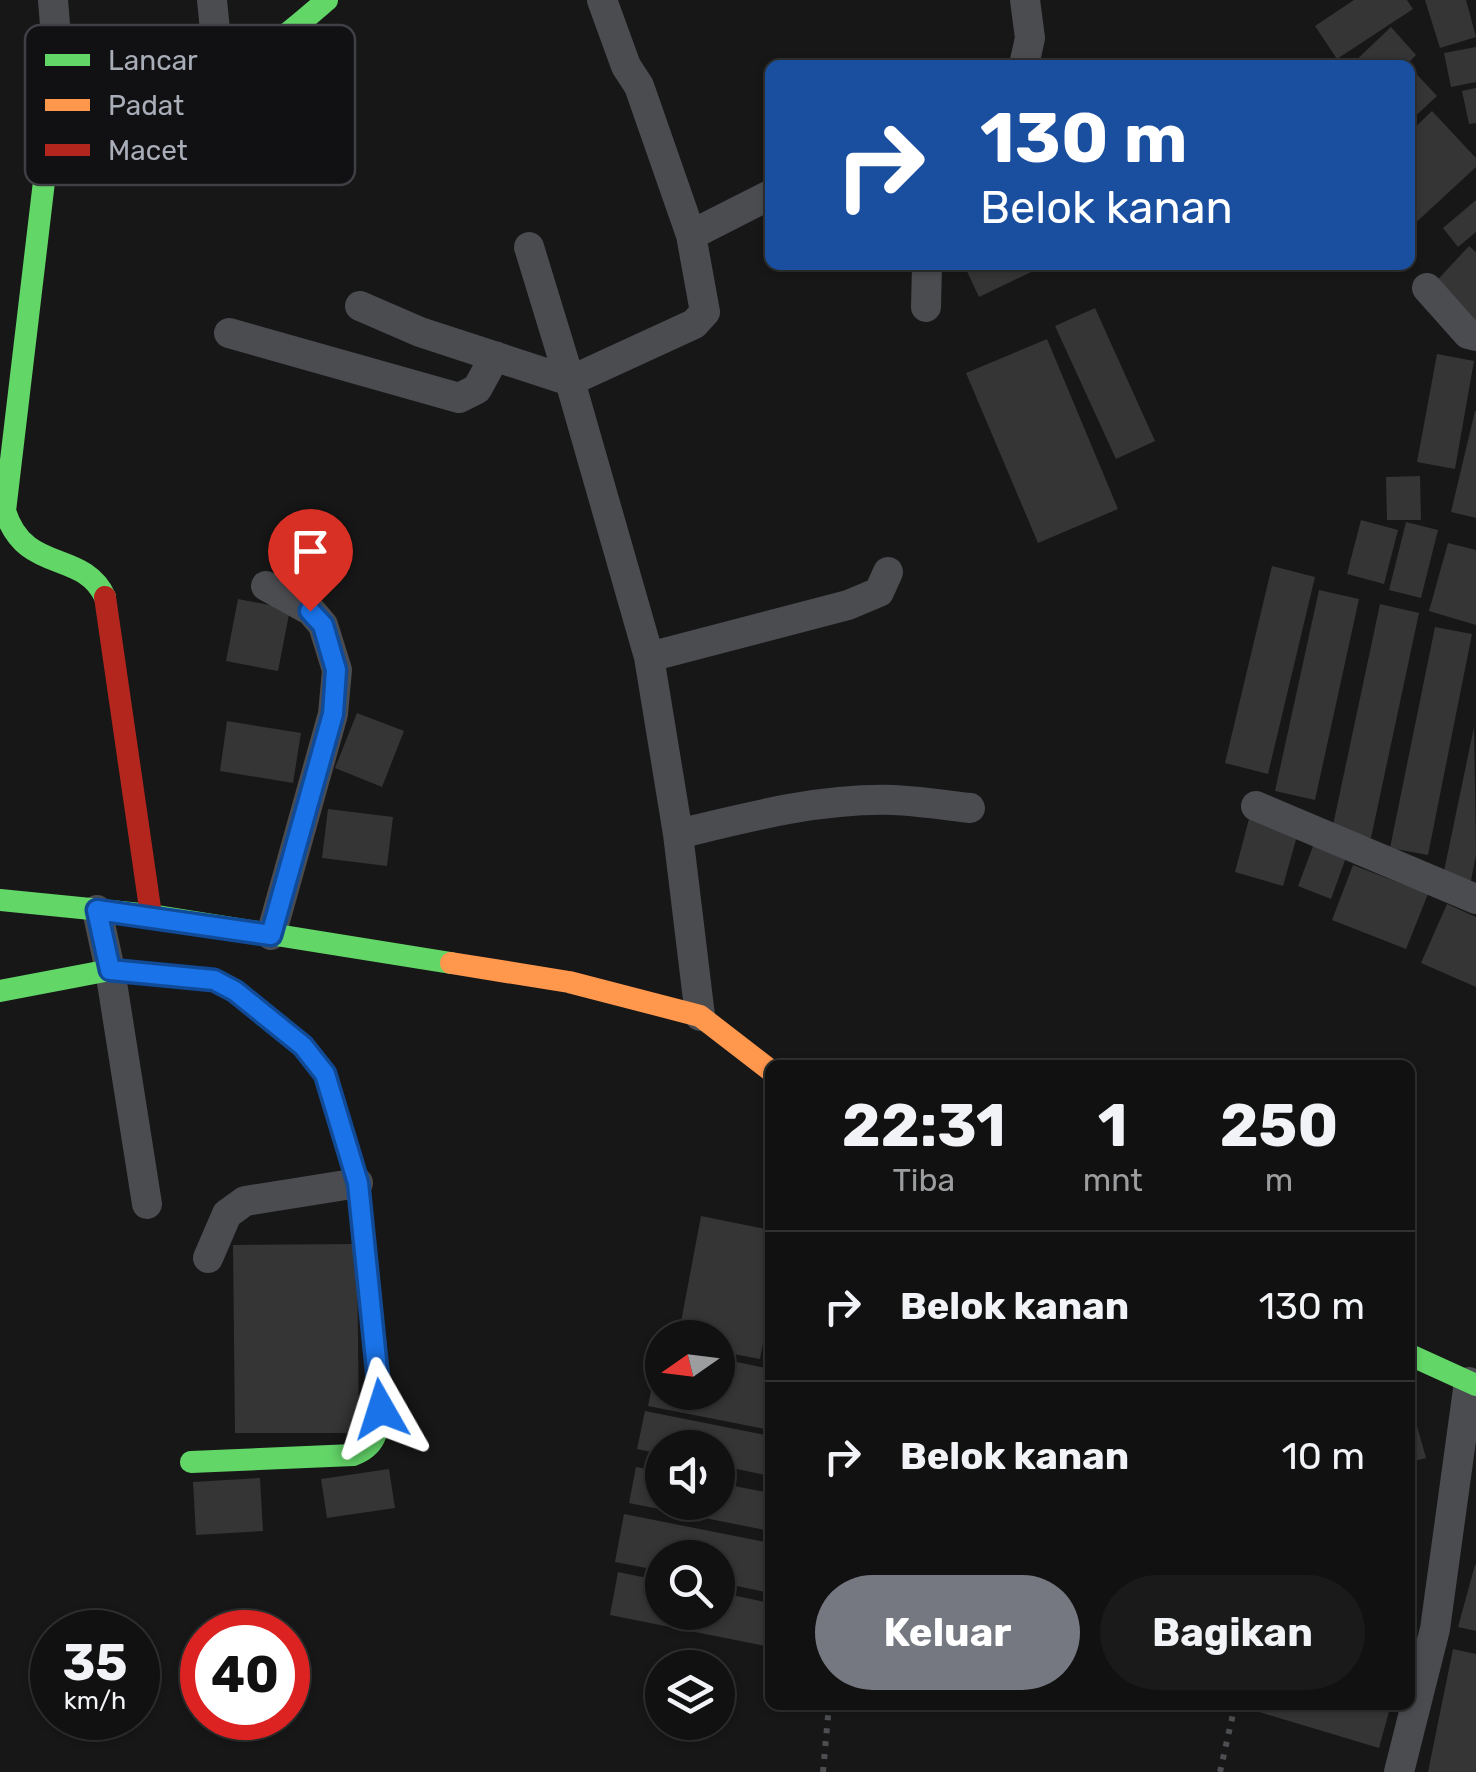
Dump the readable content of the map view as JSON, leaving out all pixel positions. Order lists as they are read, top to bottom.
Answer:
{
  "legend": ["Lancar", "Padat", "Macet"],
  "north": "left",
  "page": {
    "turn": ["130 m", "Belok kanan"],
    "eta": [
      "22:31",
      "Tiba",
      "1",
      "mnt",
      "250",
      "m"
    ],
    "list": [
      {
        "name": "Belok kanan",
        "value": "130 m"
      },
      {
        "name": "Belok kanan",
        "value": "10 m"
      }
    ],
    "buttons": ["Keluar", "Bagikan"],
    "speed": "35 km/h",
    "limit": "40"
  }
}
